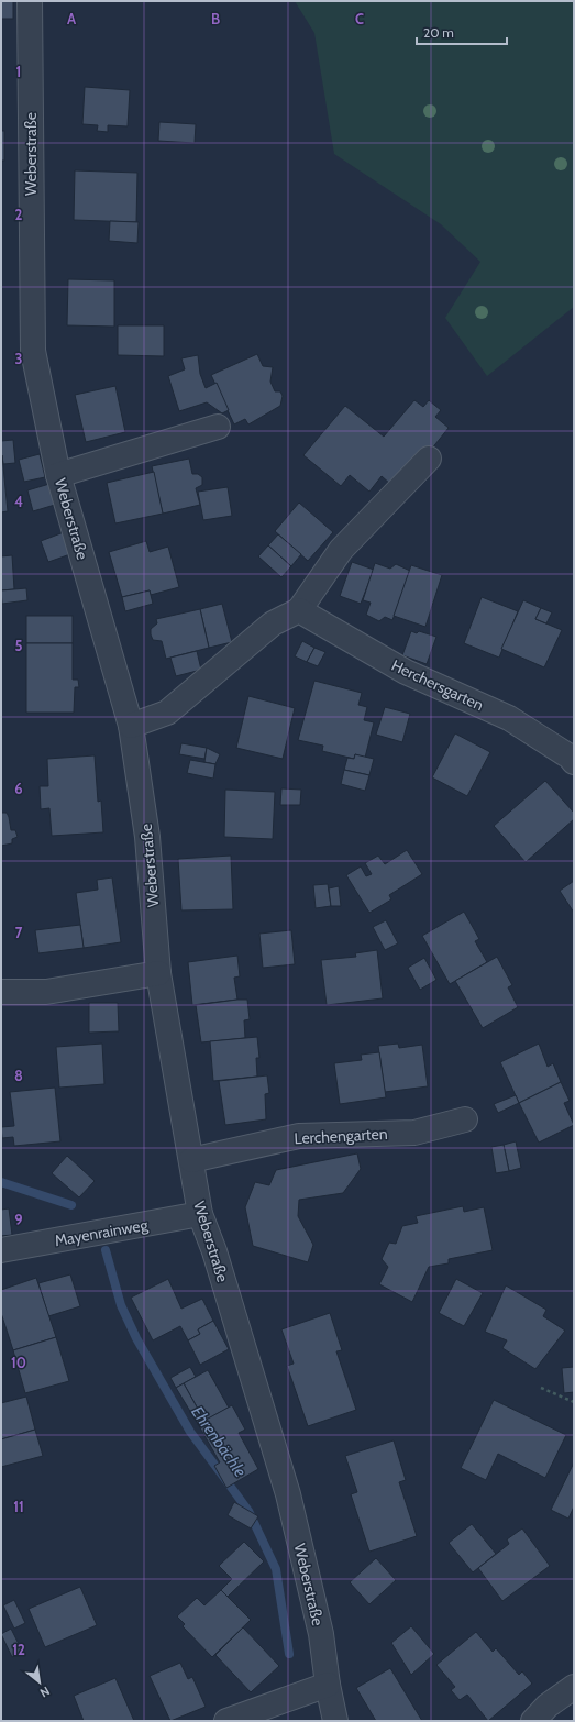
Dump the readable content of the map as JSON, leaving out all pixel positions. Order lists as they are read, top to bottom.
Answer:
{
  "streets": {
    "street": [
      "Weberstraße",
      "Herchersgarten",
      "Lerchengarten",
      "Mayenrainweg"
    ]
  },
  "crossings": [
    ["Weberstraße", "Lerchengarten"],
    ["Weberstraße", "Mayenrainweg"]
  ],
  "water": ["Ehrenbächle"],
  "scale_bar": "20 m",
  "north": "bottom right",
  "grid": {
    "columns": ["A", "B", "C"],
    "rows": [
      "1",
      "2",
      "3",
      "4",
      "5",
      "6",
      "7",
      "8",
      "9",
      "10",
      "11",
      "12"
    ]
  }
}
